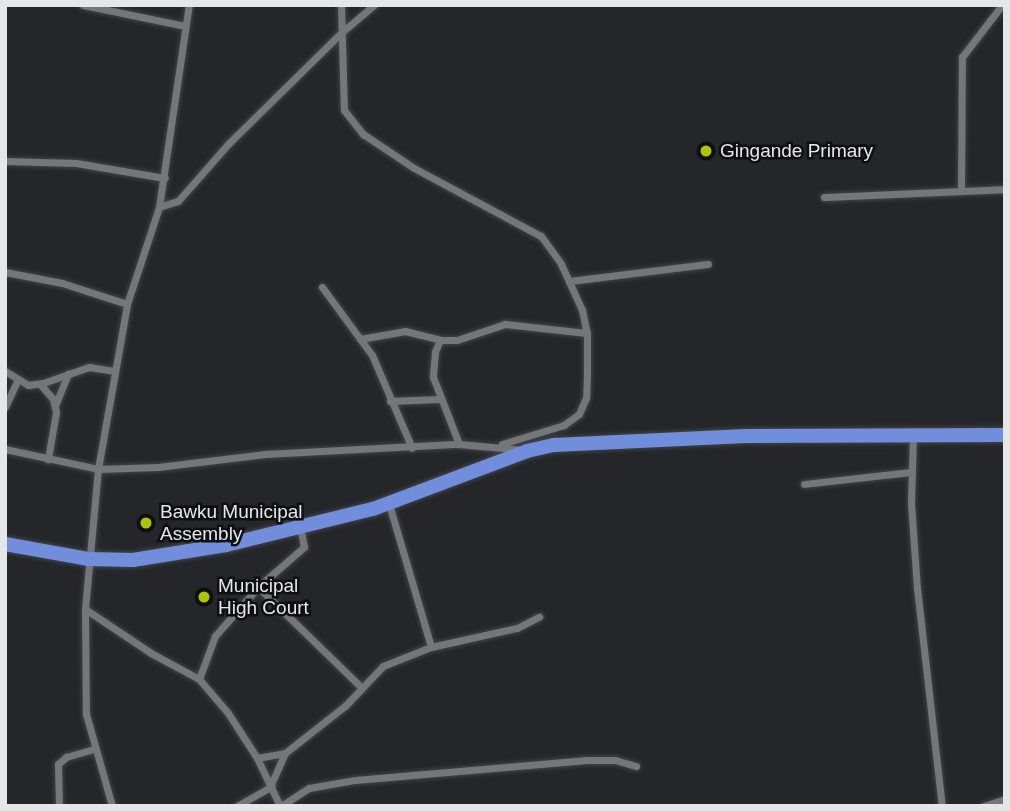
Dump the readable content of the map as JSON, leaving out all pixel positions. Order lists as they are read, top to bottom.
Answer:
{
  "places": ["Gingande Primary", "Bawku Municipal Assembly", "Municipal High Court"]
}
